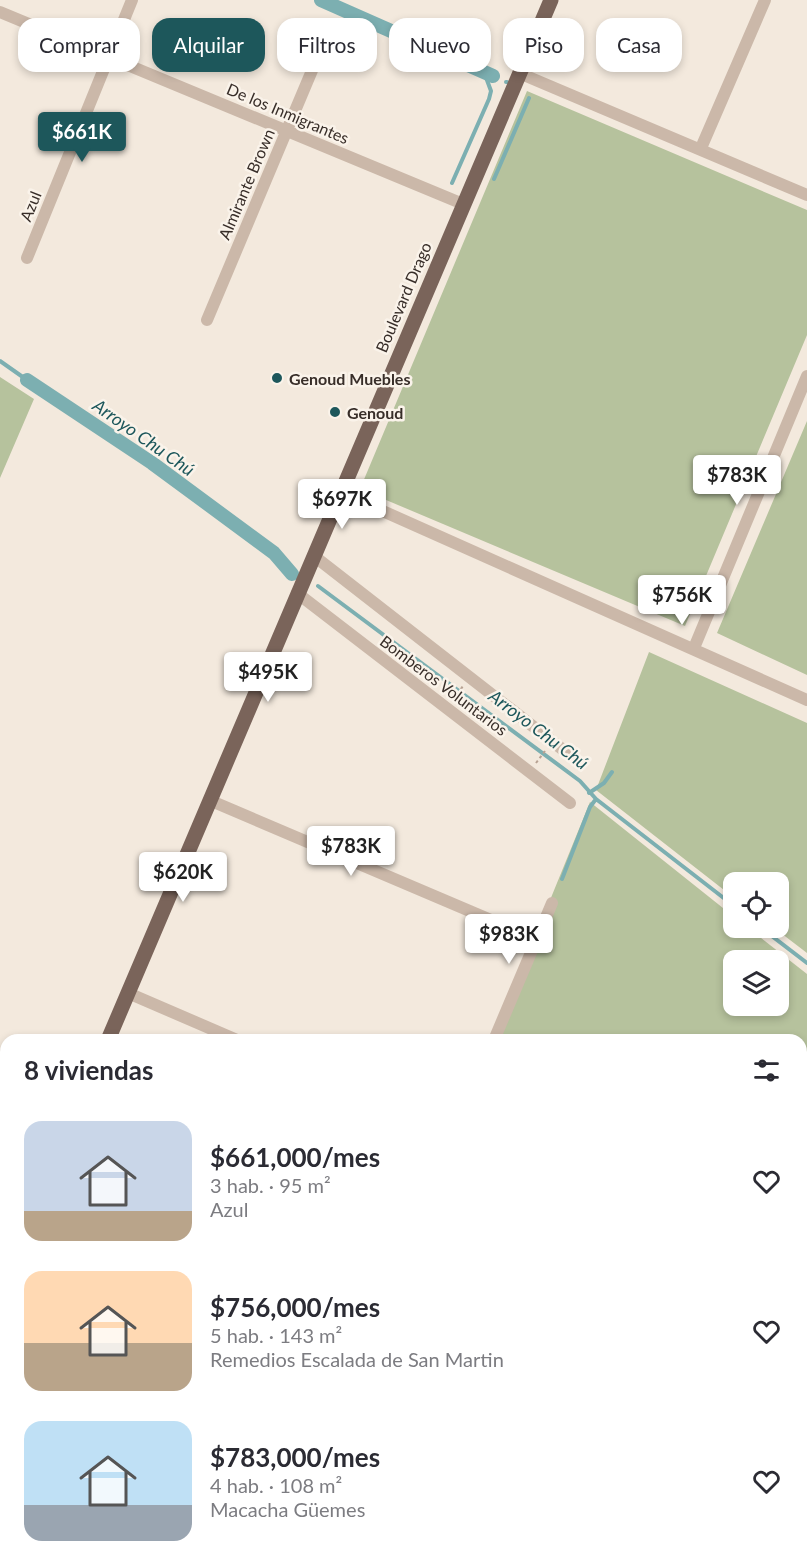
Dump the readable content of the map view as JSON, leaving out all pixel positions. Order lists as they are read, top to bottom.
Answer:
{
  "streets": {
    "main road": ["Boulevard Drago"],
    "street": [
      "De los Inmigrantes",
      "Almirante Brown",
      "Azul",
      "Bomberos Voluntarios"
    ]
  },
  "crossings": [
    ["De los Inmigrantes", "Almirante Brown"],
    ["De los Inmigrantes", "Boulevard Drago"],
    ["Boulevard Drago", "Bomberos Voluntarios"]
  ],
  "water": ["Arroyo Chu Chú"],
  "places": ["Genoud Muebles", "Genoud"],
  "page": {
    "chip": [
      "Comprar",
      "Alquilar",
      "Filtros",
      "Nuevo",
      "Piso",
      "Casa"
    ],
    "price": [
      "$661K",
      "$783K",
      "$697K",
      "$756K",
      "$495K",
      "$783K",
      "$620K",
      "$983K"
    ],
    "heading": "8 viviendas",
    "list": [
      {
        "name": "$661,000/mes",
        "note": "3 hab. · 95 m² · Azul"
      },
      {
        "name": "$756,000/mes",
        "note": "5 hab. · 143 m² · Remedios Escalada de San Martin"
      },
      {
        "name": "$783,000/mes",
        "note": "4 hab. · 108 m² · Macacha Güemes"
      }
    ]
  }
}
